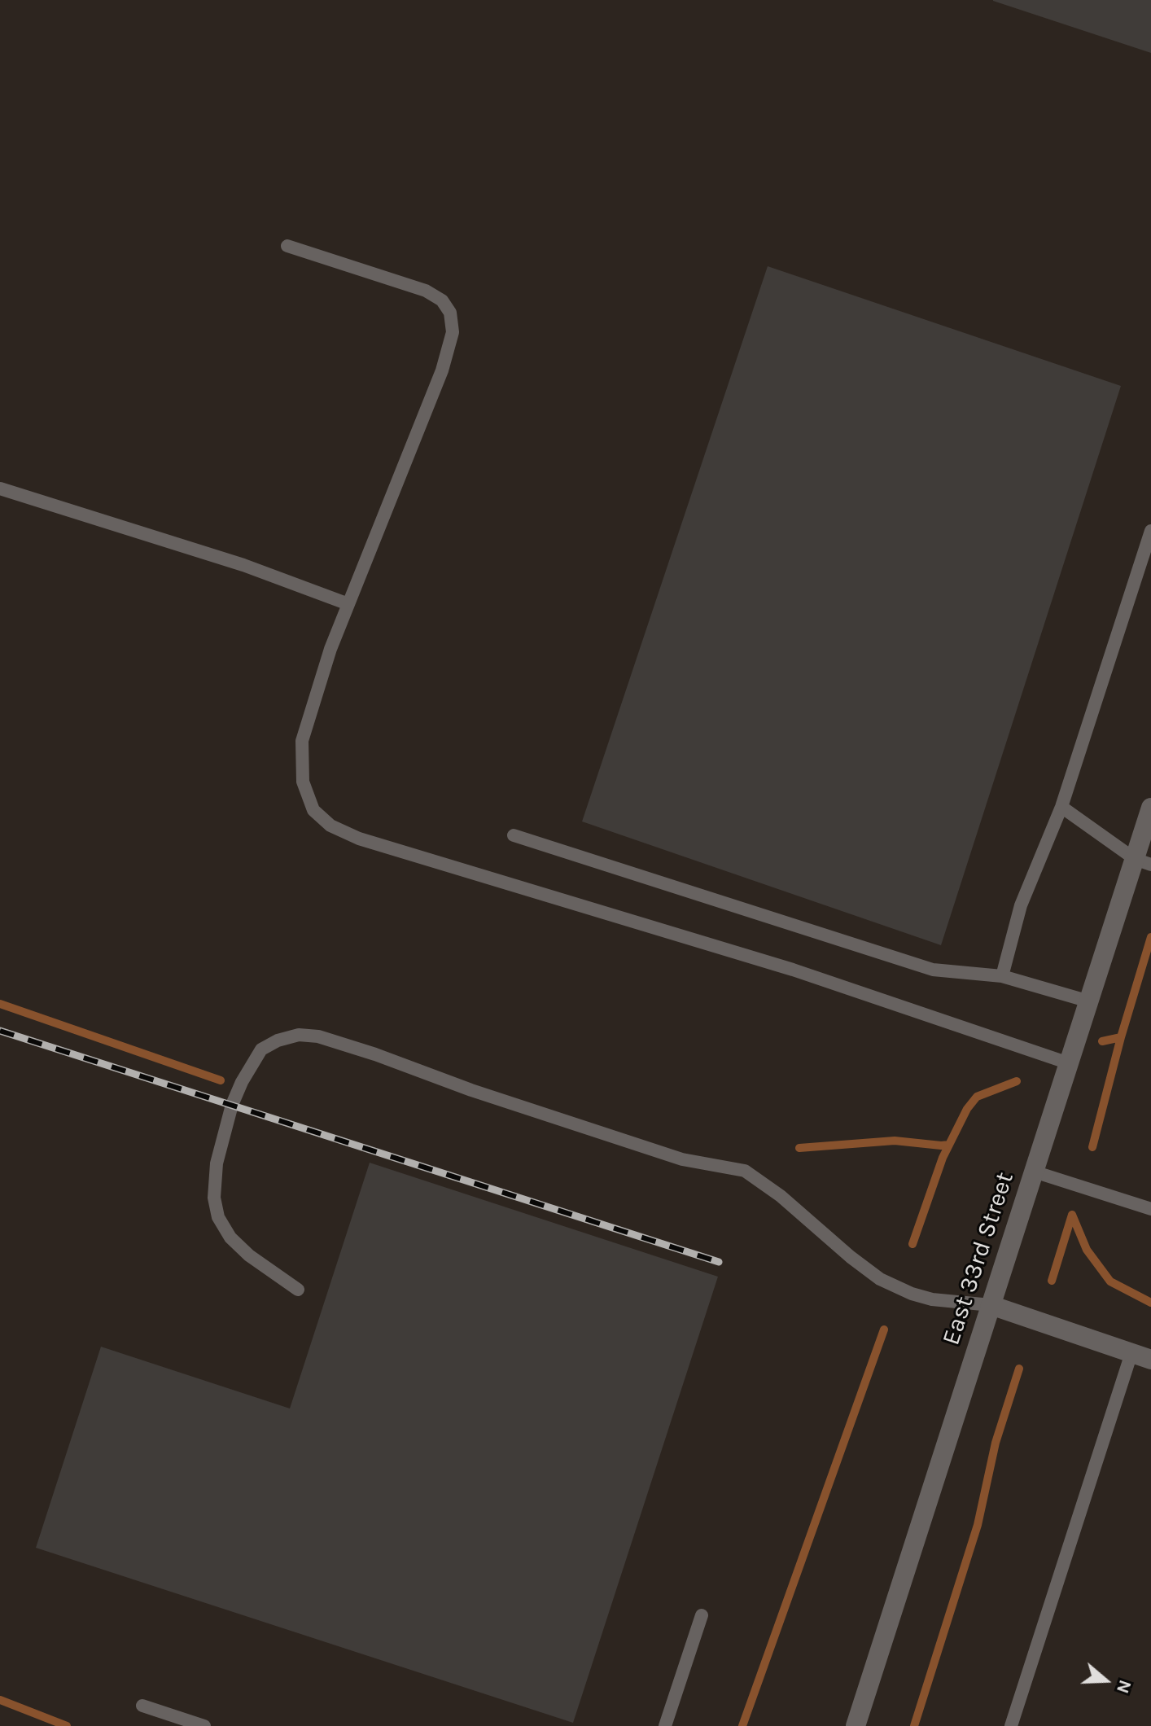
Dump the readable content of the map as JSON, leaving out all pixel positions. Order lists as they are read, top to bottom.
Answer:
{
  "streets": {
    "street": ["East 33rd Street"]
  },
  "north": "right"
}
